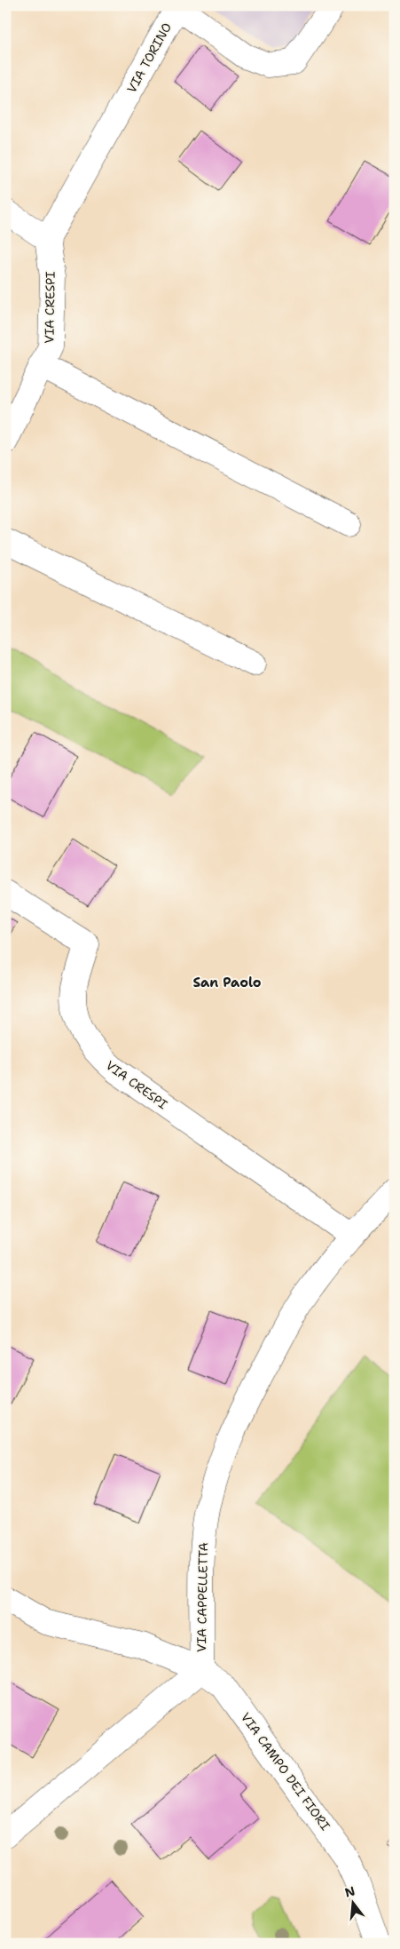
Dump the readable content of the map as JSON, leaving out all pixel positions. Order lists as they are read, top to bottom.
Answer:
{
  "streets": {
    "street": [
      "VIA TORINO",
      "VIA CRESPI",
      "VIA CAPPELLETTA",
      "VIA CAMPO DEI FIORI"
    ]
  },
  "crossings": [
    ["VIA TORINO", "VIA CRESPI"],
    ["VIA CRESPI", "VIA CAPPELLETTA"],
    ["VIA CAPPELLETTA", "VIA CAMPO DEI FIORI"]
  ],
  "districts": ["San Paolo"],
  "north": "top"
}
